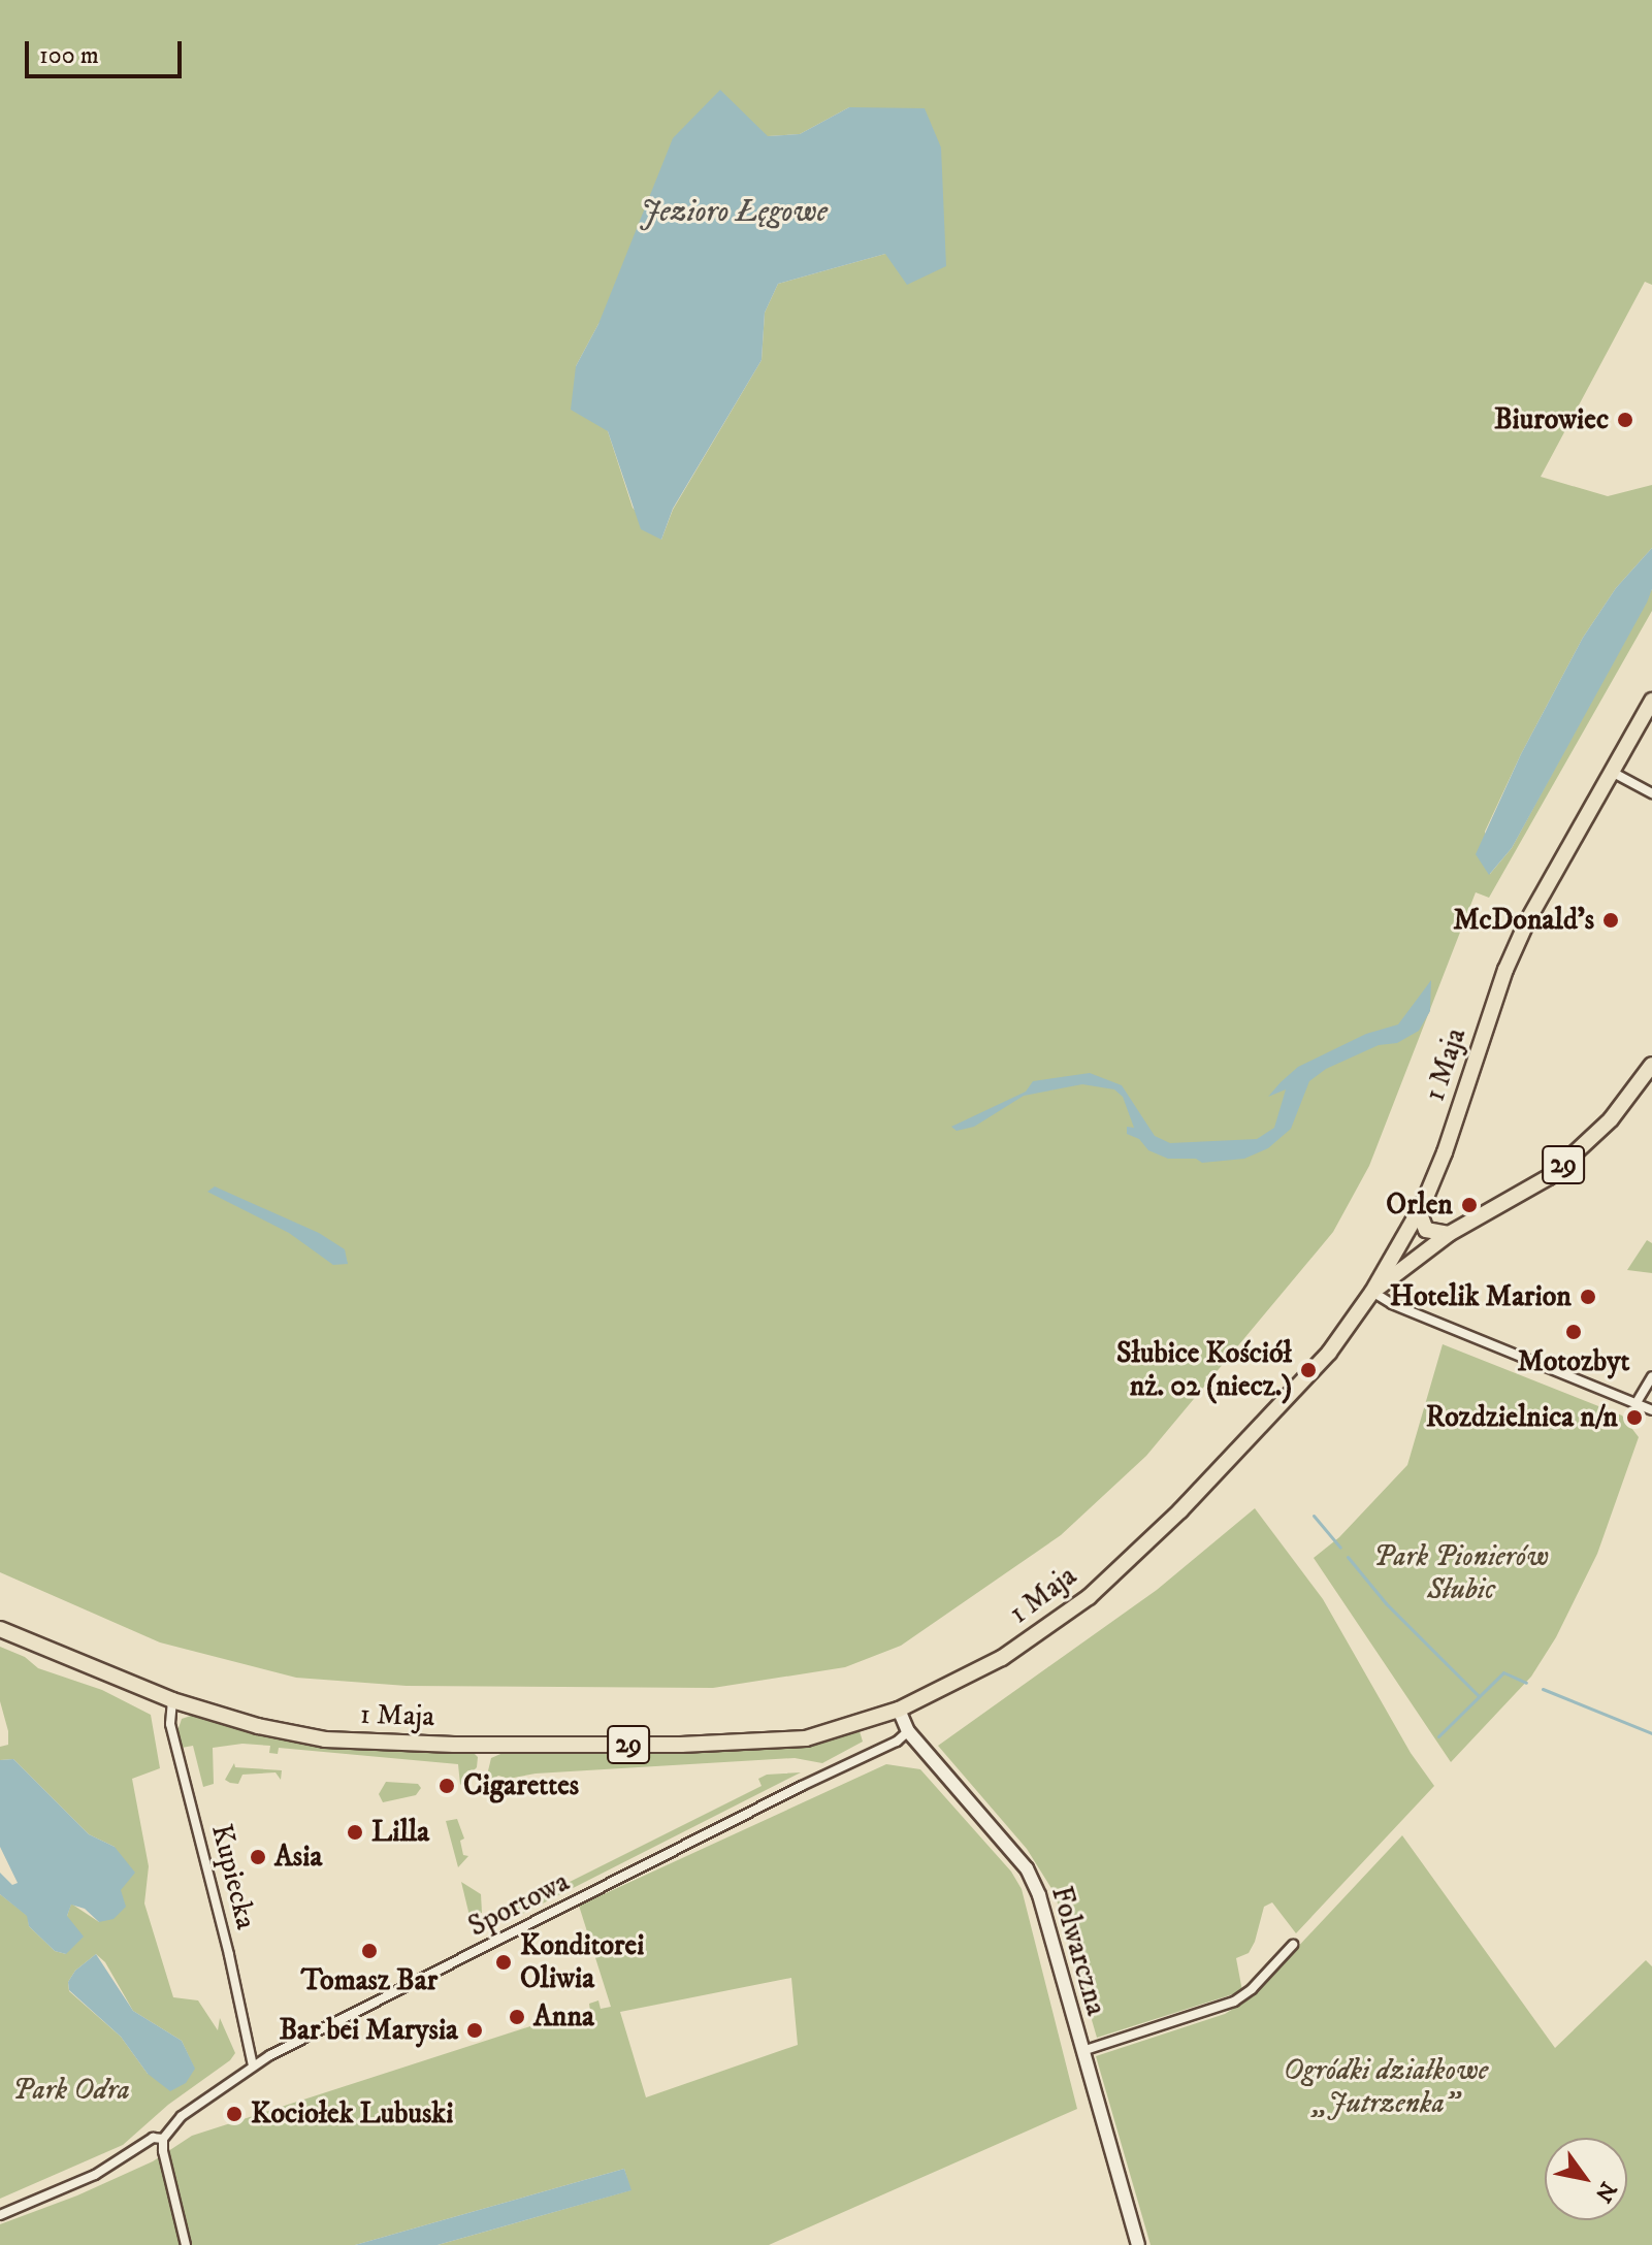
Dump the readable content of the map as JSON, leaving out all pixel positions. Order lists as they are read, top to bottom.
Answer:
{
  "streets": {
    "main road": ["1 Maja", "29"],
    "street": ["Kupiecka", "Sportowa", "Folwarczna"]
  },
  "crossings": [
    ["1 Maja", "29"],
    ["1 Maja", "Kupiecka"],
    ["1 Maja", "Folwarczna"],
    ["Kupiecka", "Sportowa"],
    ["Sportowa", "Folwarczna"]
  ],
  "water": ["Jezioro Łęgowe"],
  "parks": ["Park Pionierów Słubic", "Ogródki działkowe „Jutrzenka”", "Park Odra"],
  "places": [
    "Biurowiec",
    "McDonald's",
    "Orlen",
    "Hotelik Marion",
    "Motozbyt",
    "Słubice Kościół nż. 02 (niecz.)",
    "Rozdzielnica n/n",
    "Cigarettes",
    "Lilla",
    "Asia",
    "Tomasz Bar",
    "Konditorei Oliwia",
    "Anna",
    "Bar bei Marysia",
    "Kociołek Lubuski"
  ],
  "scale_bar": "100 m",
  "north": "bottom right"
}
